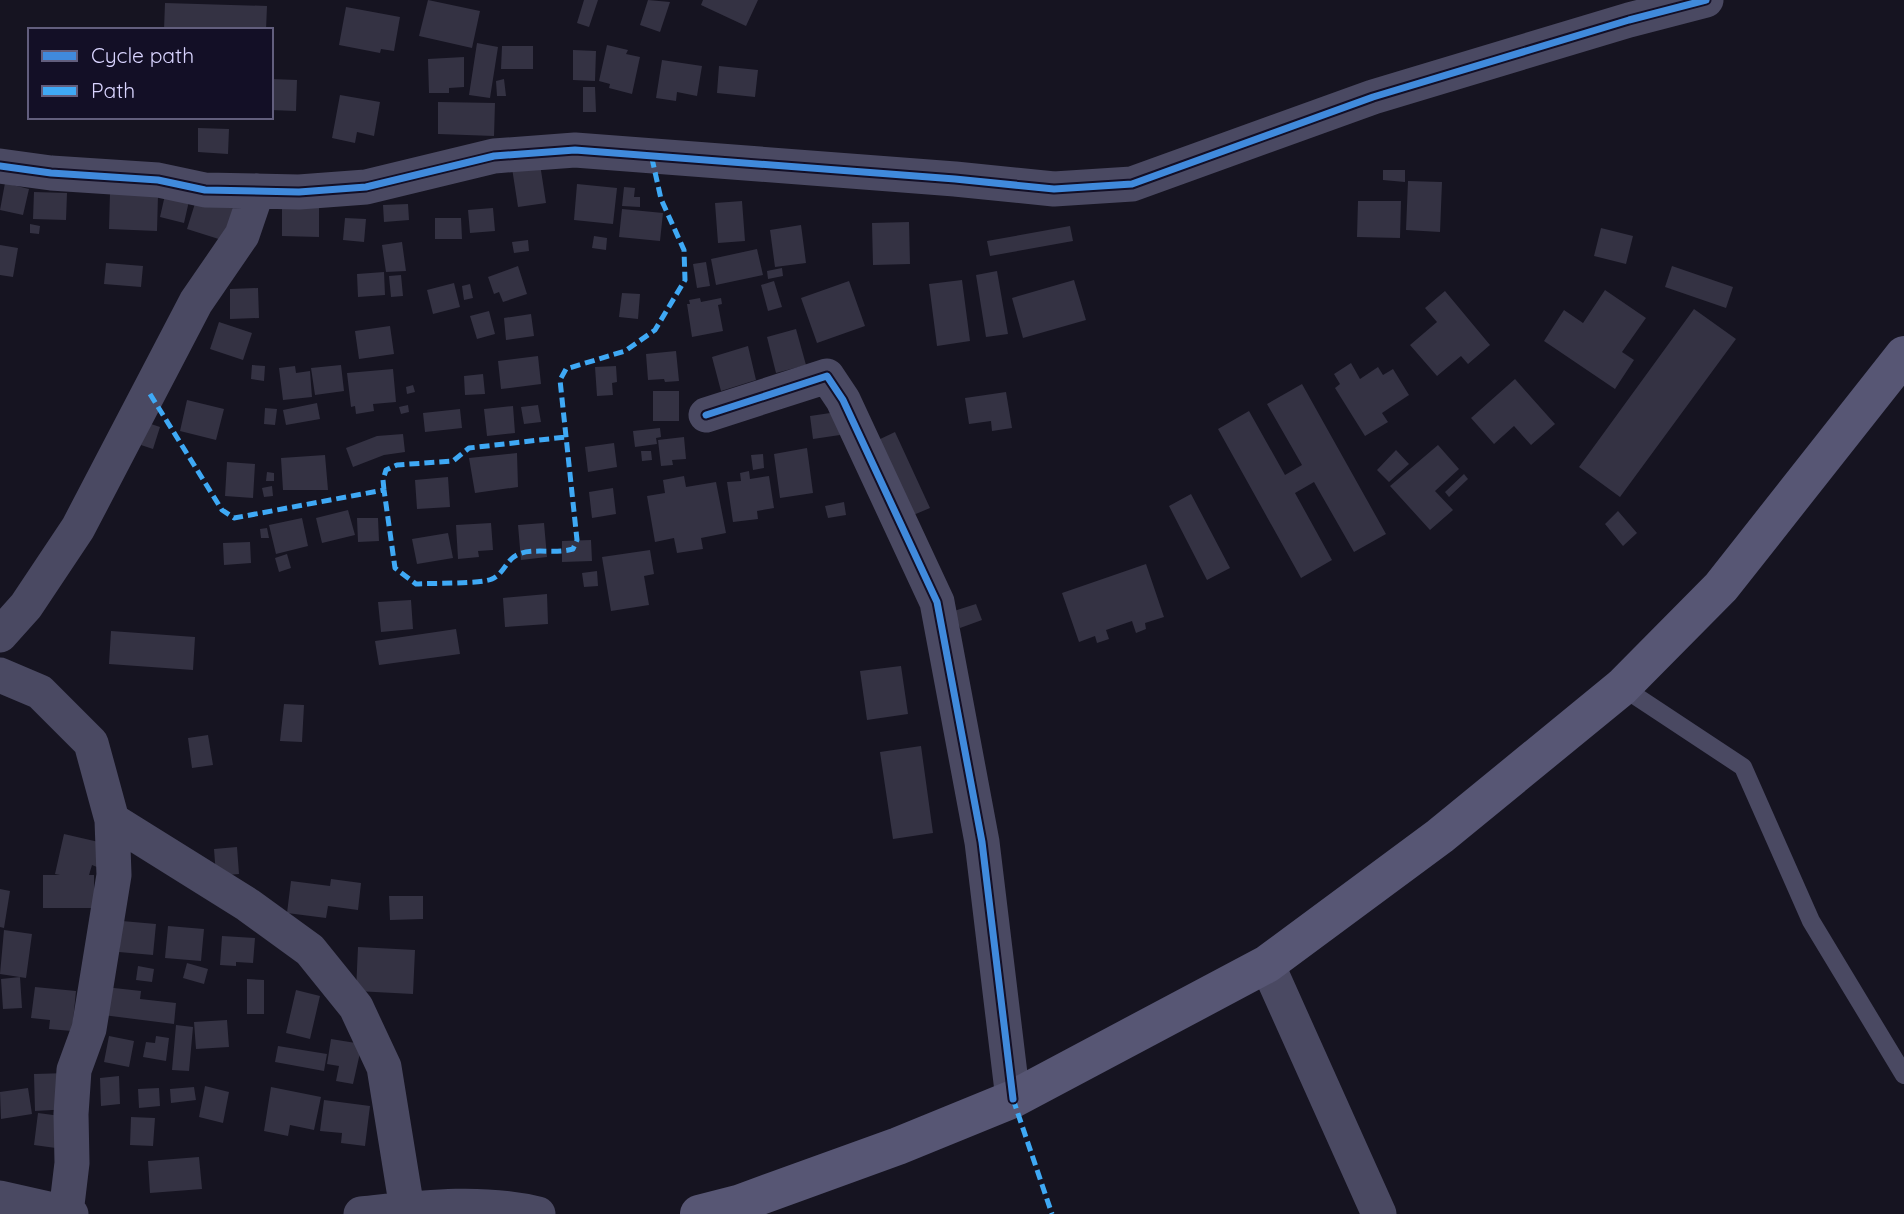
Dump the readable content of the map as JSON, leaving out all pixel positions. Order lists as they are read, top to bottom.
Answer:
{
  "legend": ["Cycle path", "Path"]
}
